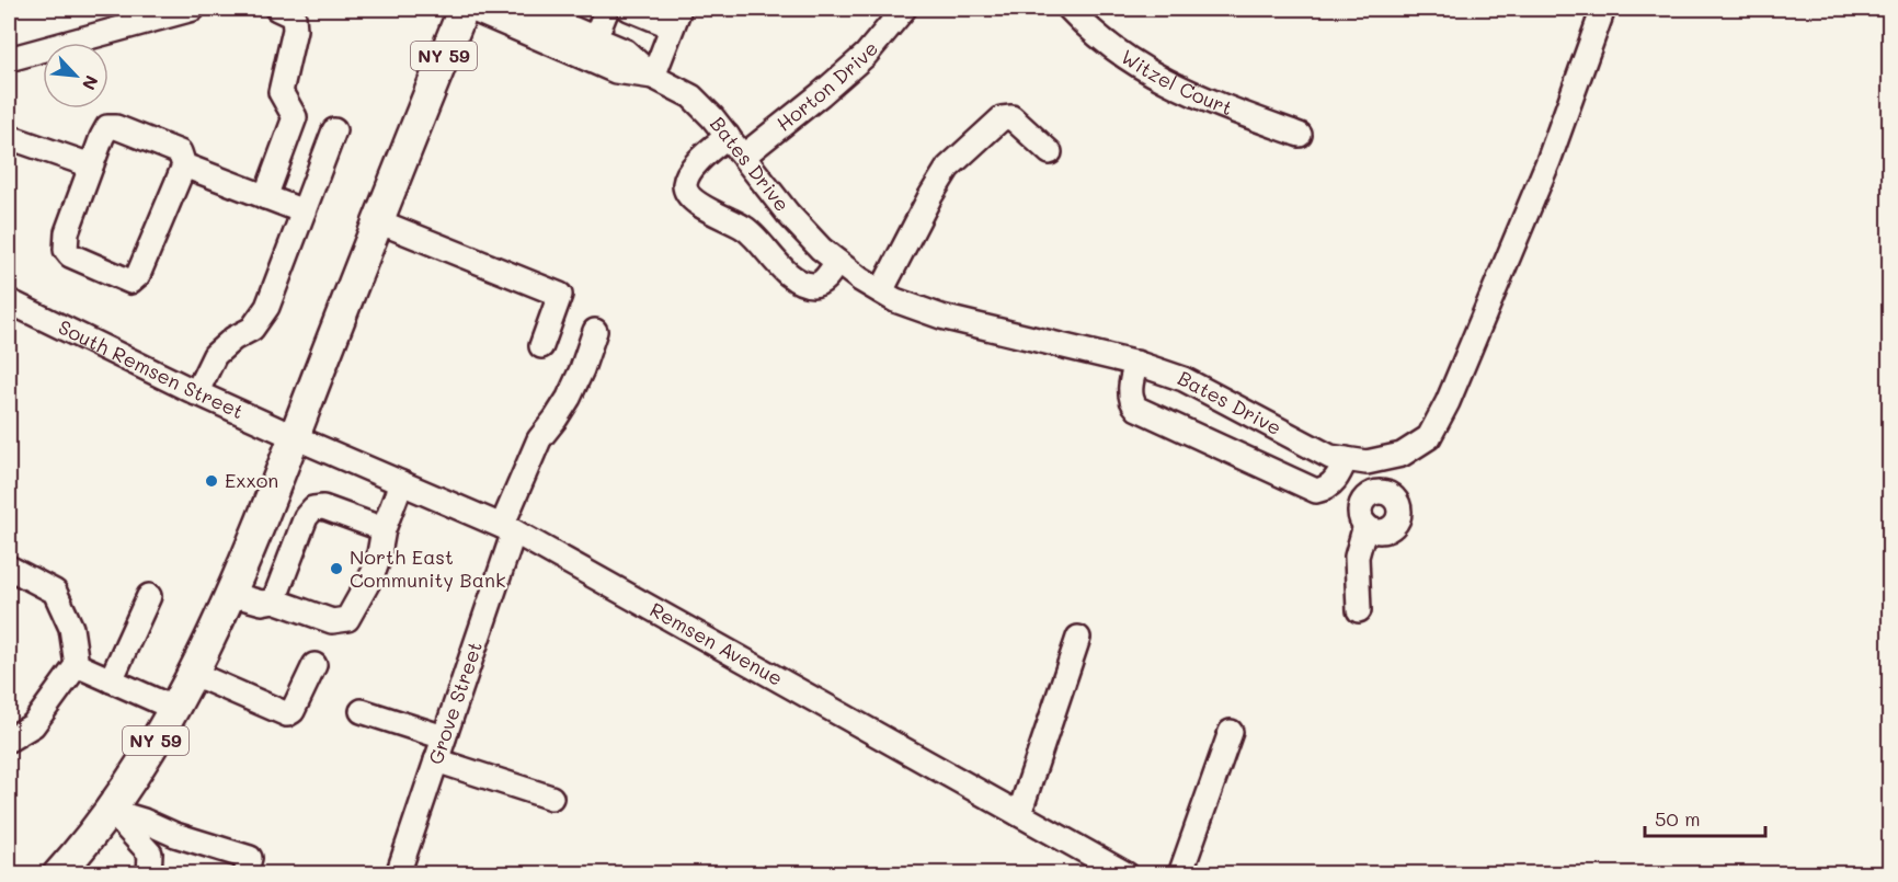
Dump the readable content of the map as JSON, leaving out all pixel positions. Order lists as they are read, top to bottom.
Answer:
{
  "streets": {
    "main road": ["NY 59"],
    "street": [
      "Witzel Court",
      "Horton Drive",
      "Bates Drive",
      "South Remsen Street",
      "Remsen Avenue",
      "Grove Street"
    ]
  },
  "crossings": [
    ["NY 59", "South Remsen Street"],
    ["NY 59", "Remsen Avenue"],
    ["Horton Drive", "Bates Drive"],
    ["South Remsen Street", "Remsen Avenue"],
    ["Remsen Avenue", "Grove Street"]
  ],
  "places": ["Exxon", "North East Community Bank"],
  "scale_bar": "50 m",
  "north": "bottom right"
}
